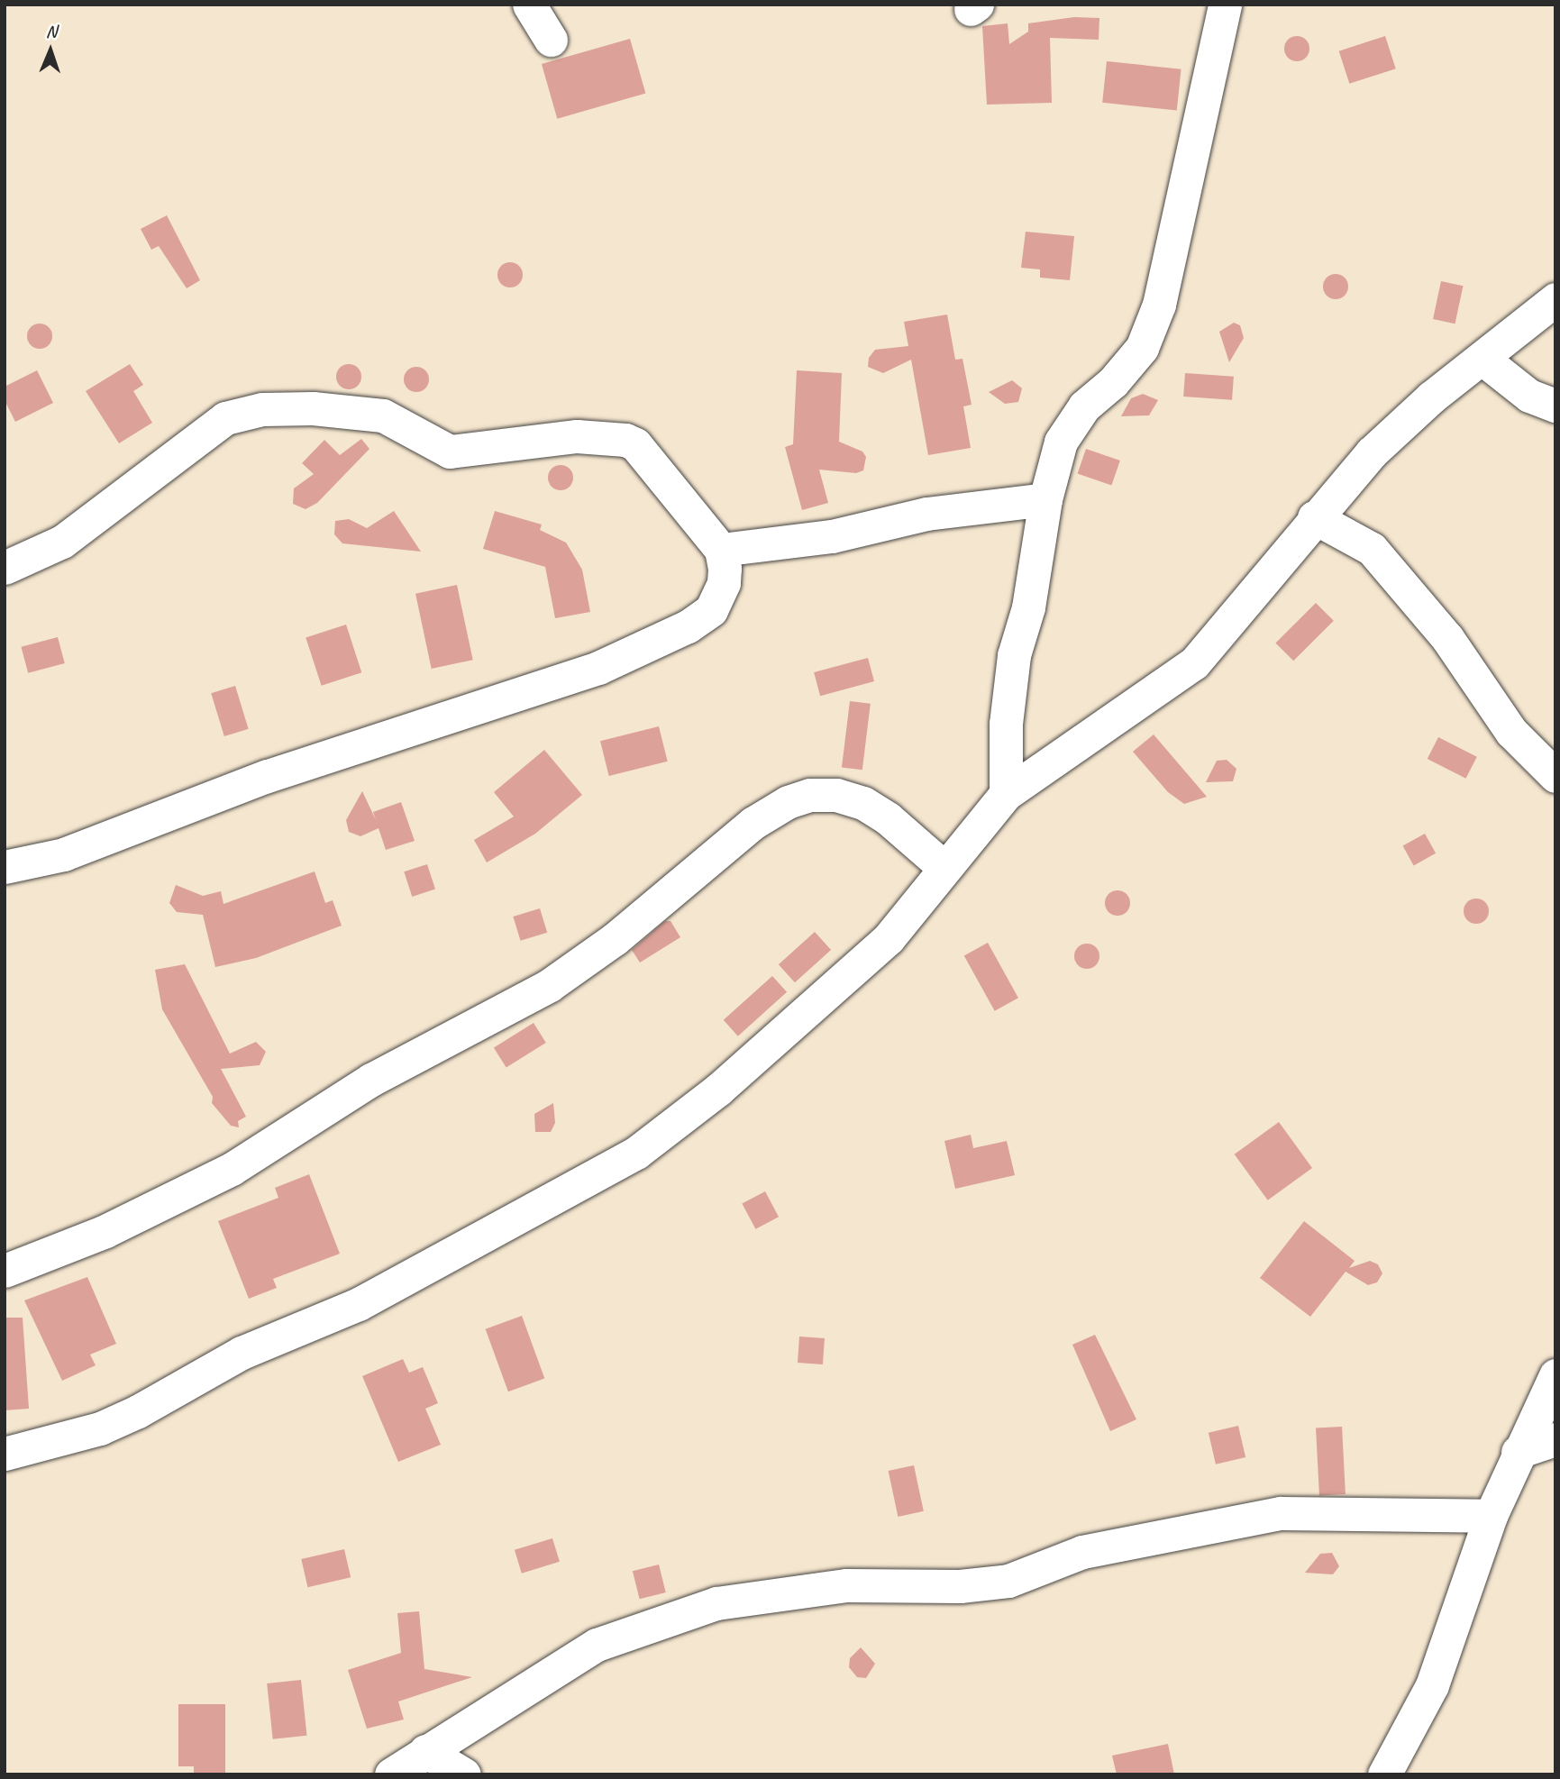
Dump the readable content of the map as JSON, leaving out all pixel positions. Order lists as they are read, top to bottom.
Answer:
{
  "north": "top"
}
